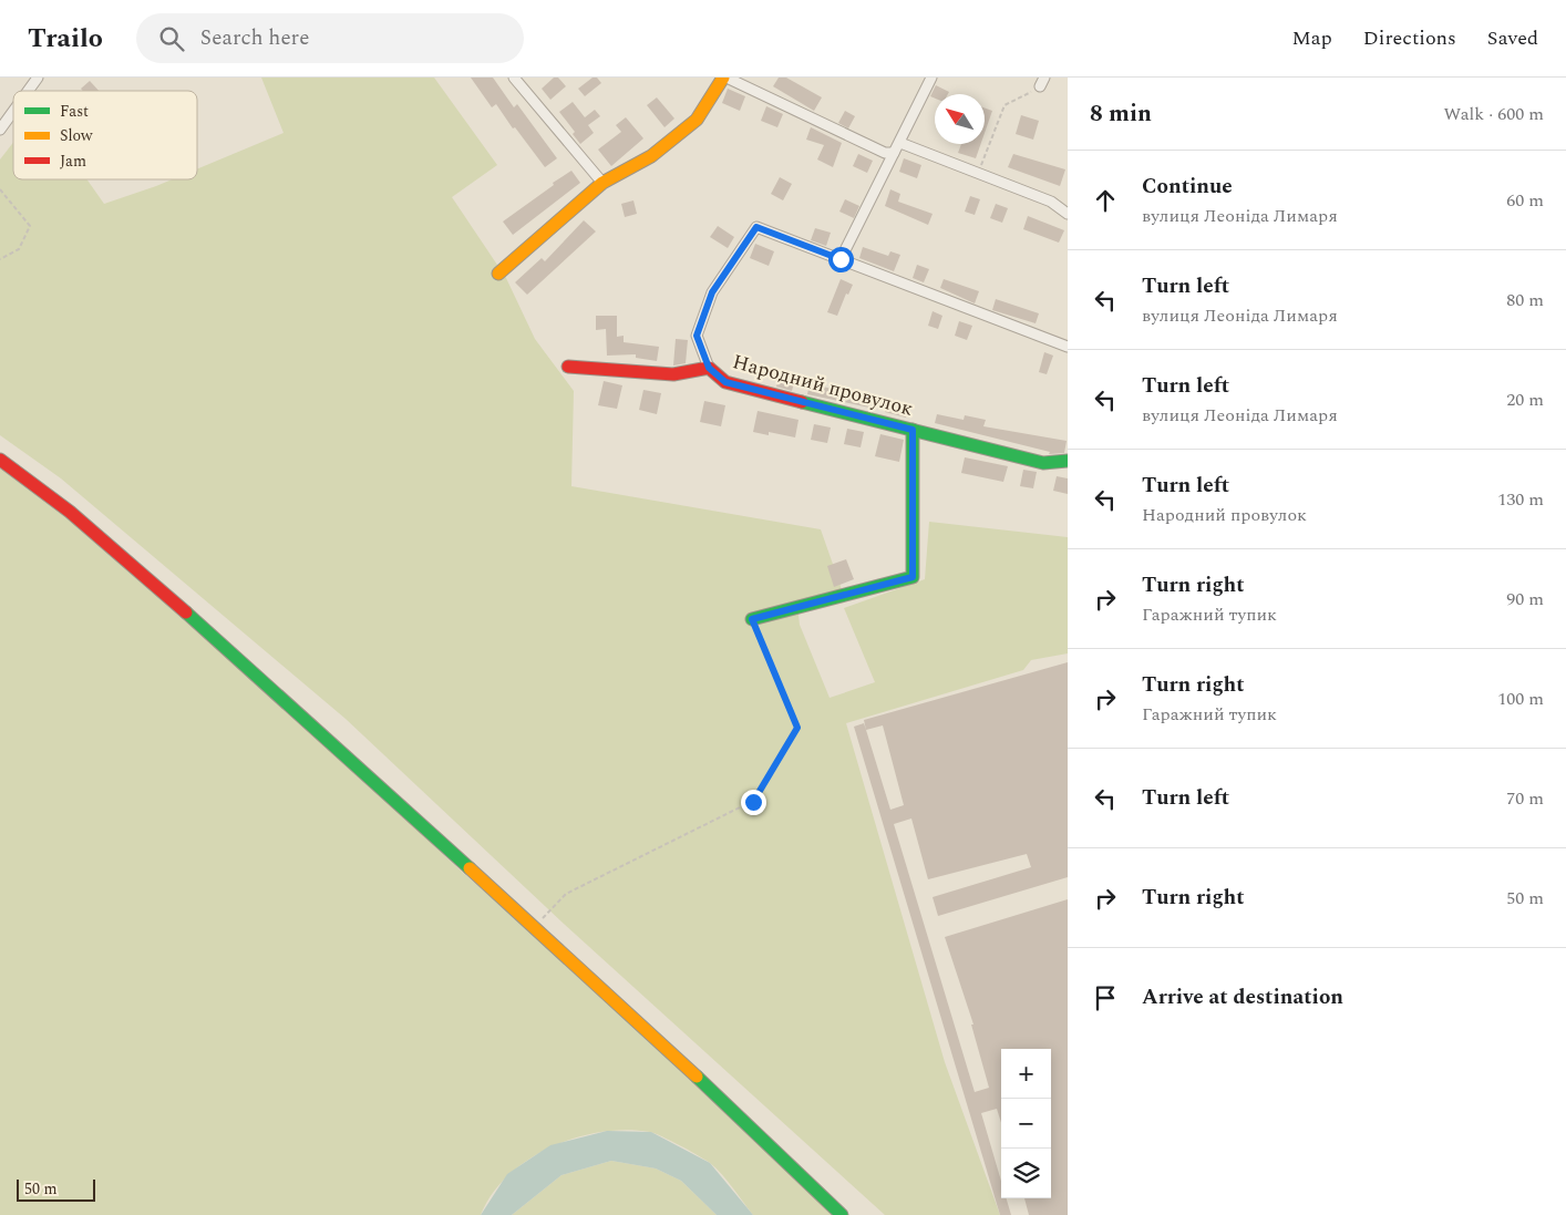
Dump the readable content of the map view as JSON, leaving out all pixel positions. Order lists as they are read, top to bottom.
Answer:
{
  "streets": {
    "street": ["Народний провулок"]
  },
  "legend": ["Fast", "Slow", "Jam"],
  "scale_bar": "50 m",
  "north": "top left",
  "page": {
    "header": "Trailo",
    "search": "Search here",
    "nav": ["Map", "Directions", "Saved"],
    "heading": ["8 min", "Walk · 600 m"],
    "list": [
      ["Continue", "вулиця Леоніда Лимаря", "60 m"],
      ["Turn left", "вулиця Леоніда Лимаря", "80 m"],
      ["Turn left", "вулиця Леоніда Лимаря", "20 m"],
      ["Turn left", "Народний провулок", "130 m"],
      ["Turn right", "Гаражний тупик", "90 m"],
      ["Turn right", "Гаражний тупик", "100 m"],
      ["Turn left", "70 m"],
      ["Turn right", "50 m"],
      "Arrive at destination"
    ],
    "map_buttons": ["+", "−"],
    "scale": "50 m"
  }
}
